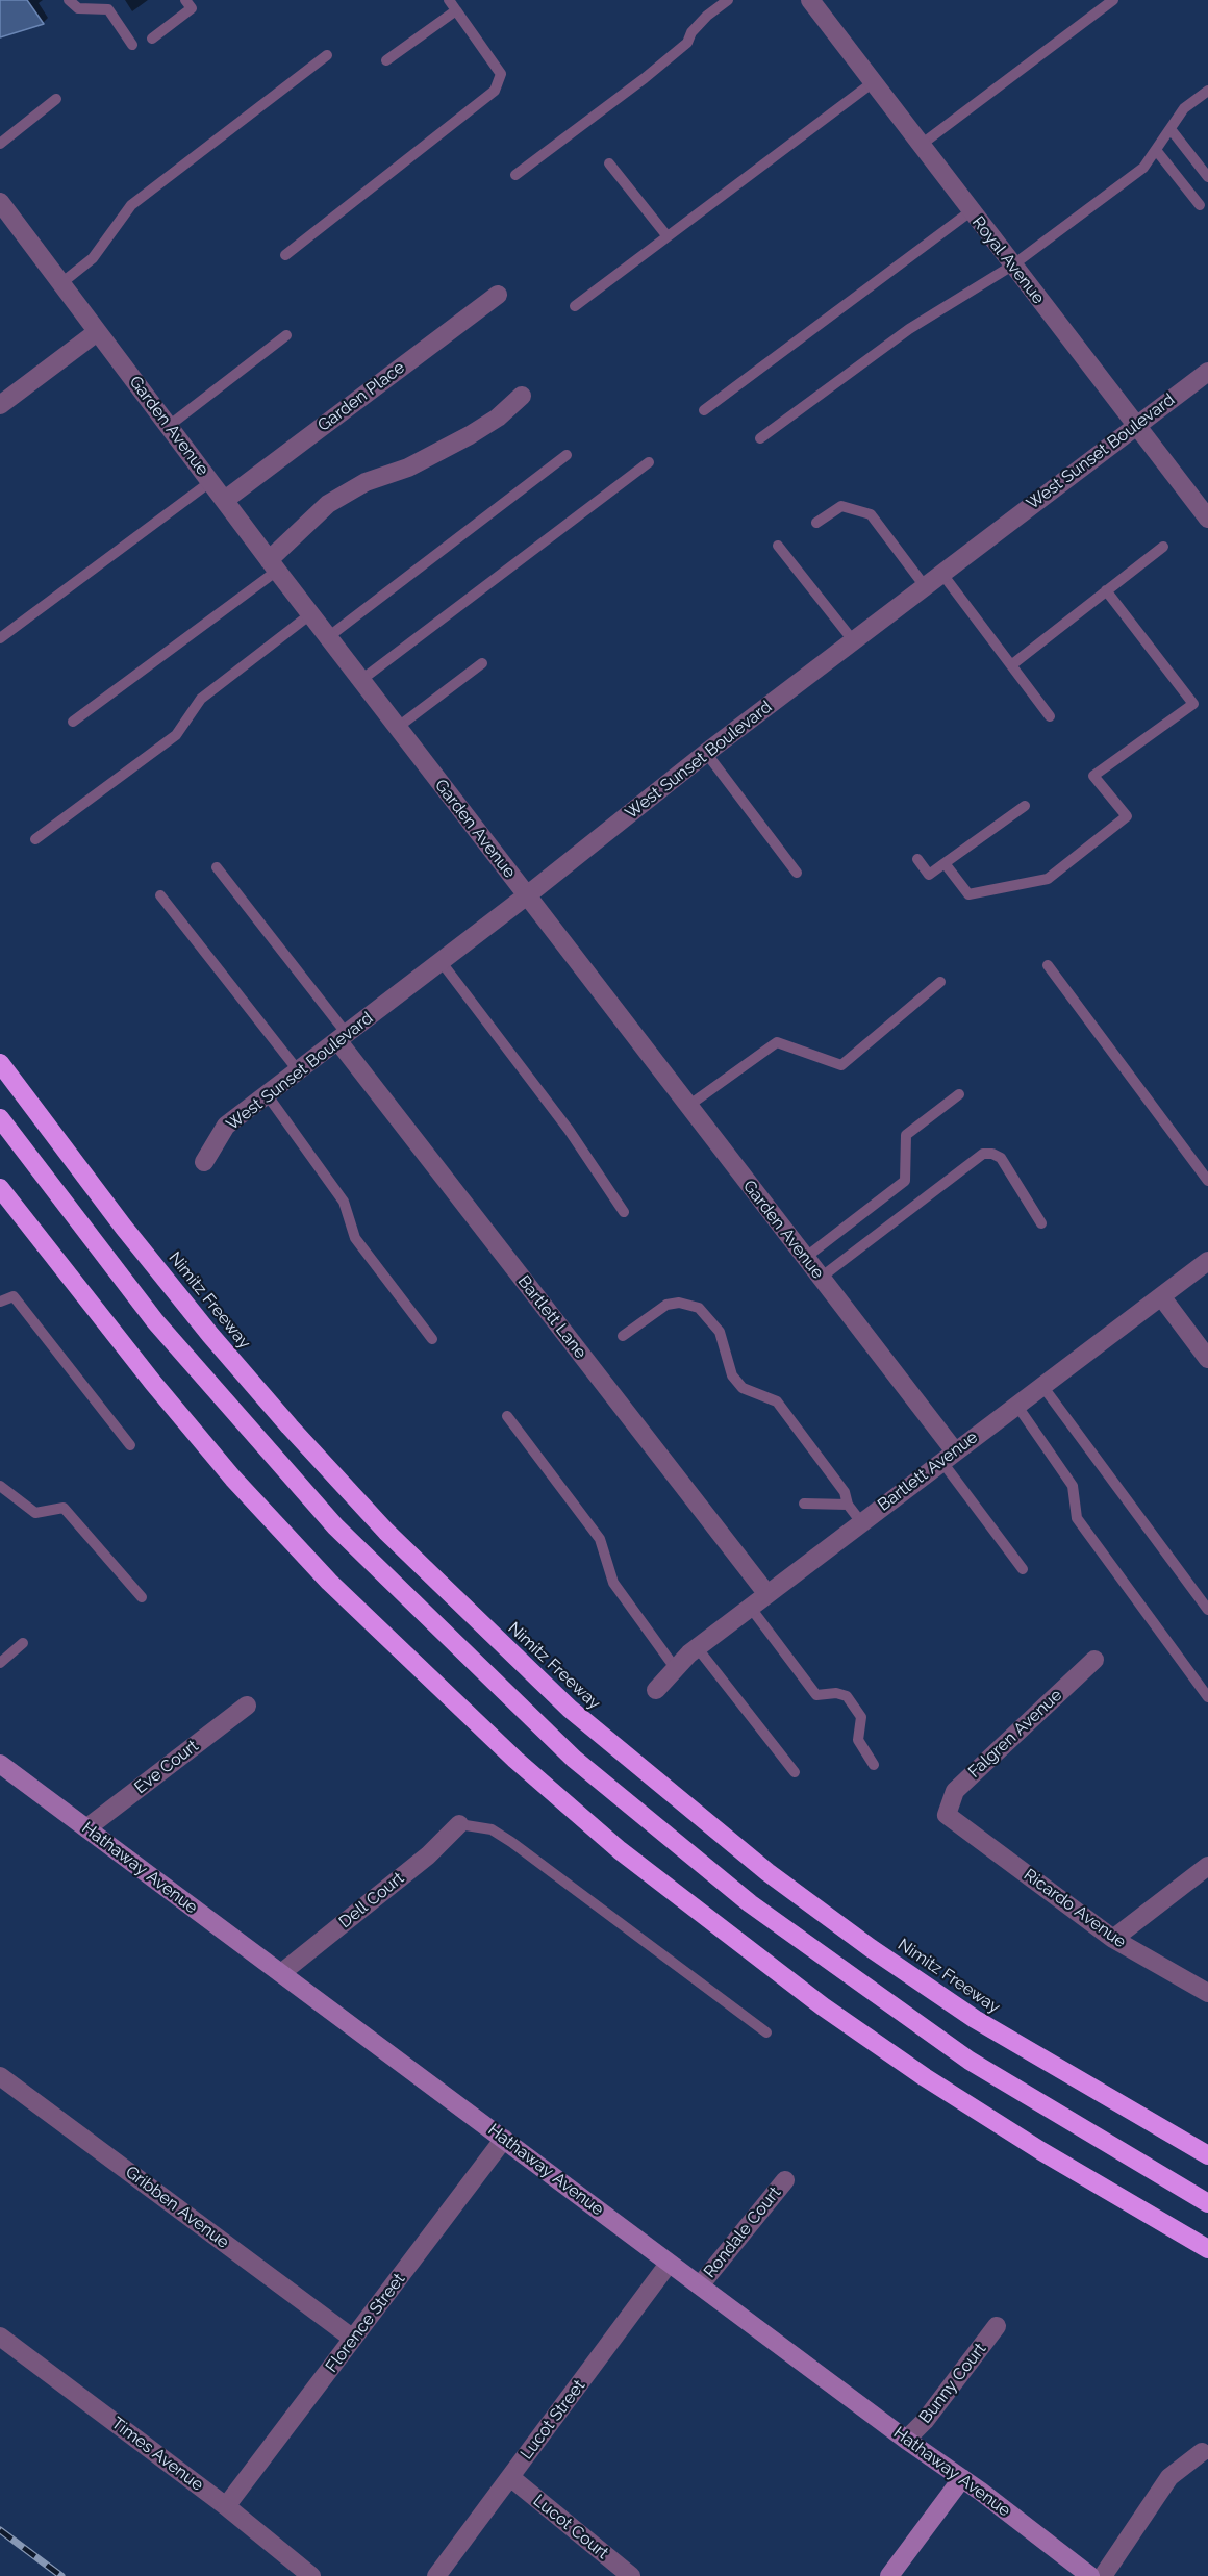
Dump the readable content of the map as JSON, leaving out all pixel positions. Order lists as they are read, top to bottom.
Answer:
{
  "streets": {
    "highway": ["Nimitz Freeway"],
    "street": [
      "Royal Avenue",
      "Garden Place",
      "Garden Avenue",
      "West Sunset Boulevard",
      "Bartlett Lane",
      "Bartlett Avenue",
      "Falgren Avenue",
      "Eve Court",
      "Hathaway Avenue",
      "Dell Court",
      "Ricardo Avenue",
      "Gribben Avenue",
      "Rondale Court",
      "Florence Street",
      "Bunny Court",
      "Lucot Street",
      "Times Avenue",
      "Lucot Court"
    ]
  },
  "crossings": [
    ["Royal Avenue", "West Sunset Boulevard"],
    ["Garden Place", "Garden Avenue"],
    ["Garden Avenue", "West Sunset Boulevard"],
    ["Garden Avenue", "Bartlett Avenue"],
    ["West Sunset Boulevard", "Bartlett Lane"],
    ["Bartlett Lane", "Bartlett Avenue"],
    ["Falgren Avenue", "Ricardo Avenue"],
    ["Eve Court", "Hathaway Avenue"],
    ["Hathaway Avenue", "Dell Court"],
    ["Hathaway Avenue", "Rondale Court"],
    ["Hathaway Avenue", "Florence Street"],
    ["Hathaway Avenue", "Bunny Court"],
    ["Hathaway Avenue", "Lucot Street"],
    ["Gribben Avenue", "Florence Street"],
    ["Florence Street", "Times Avenue"],
    ["Lucot Street", "Lucot Court"]
  ]
}
